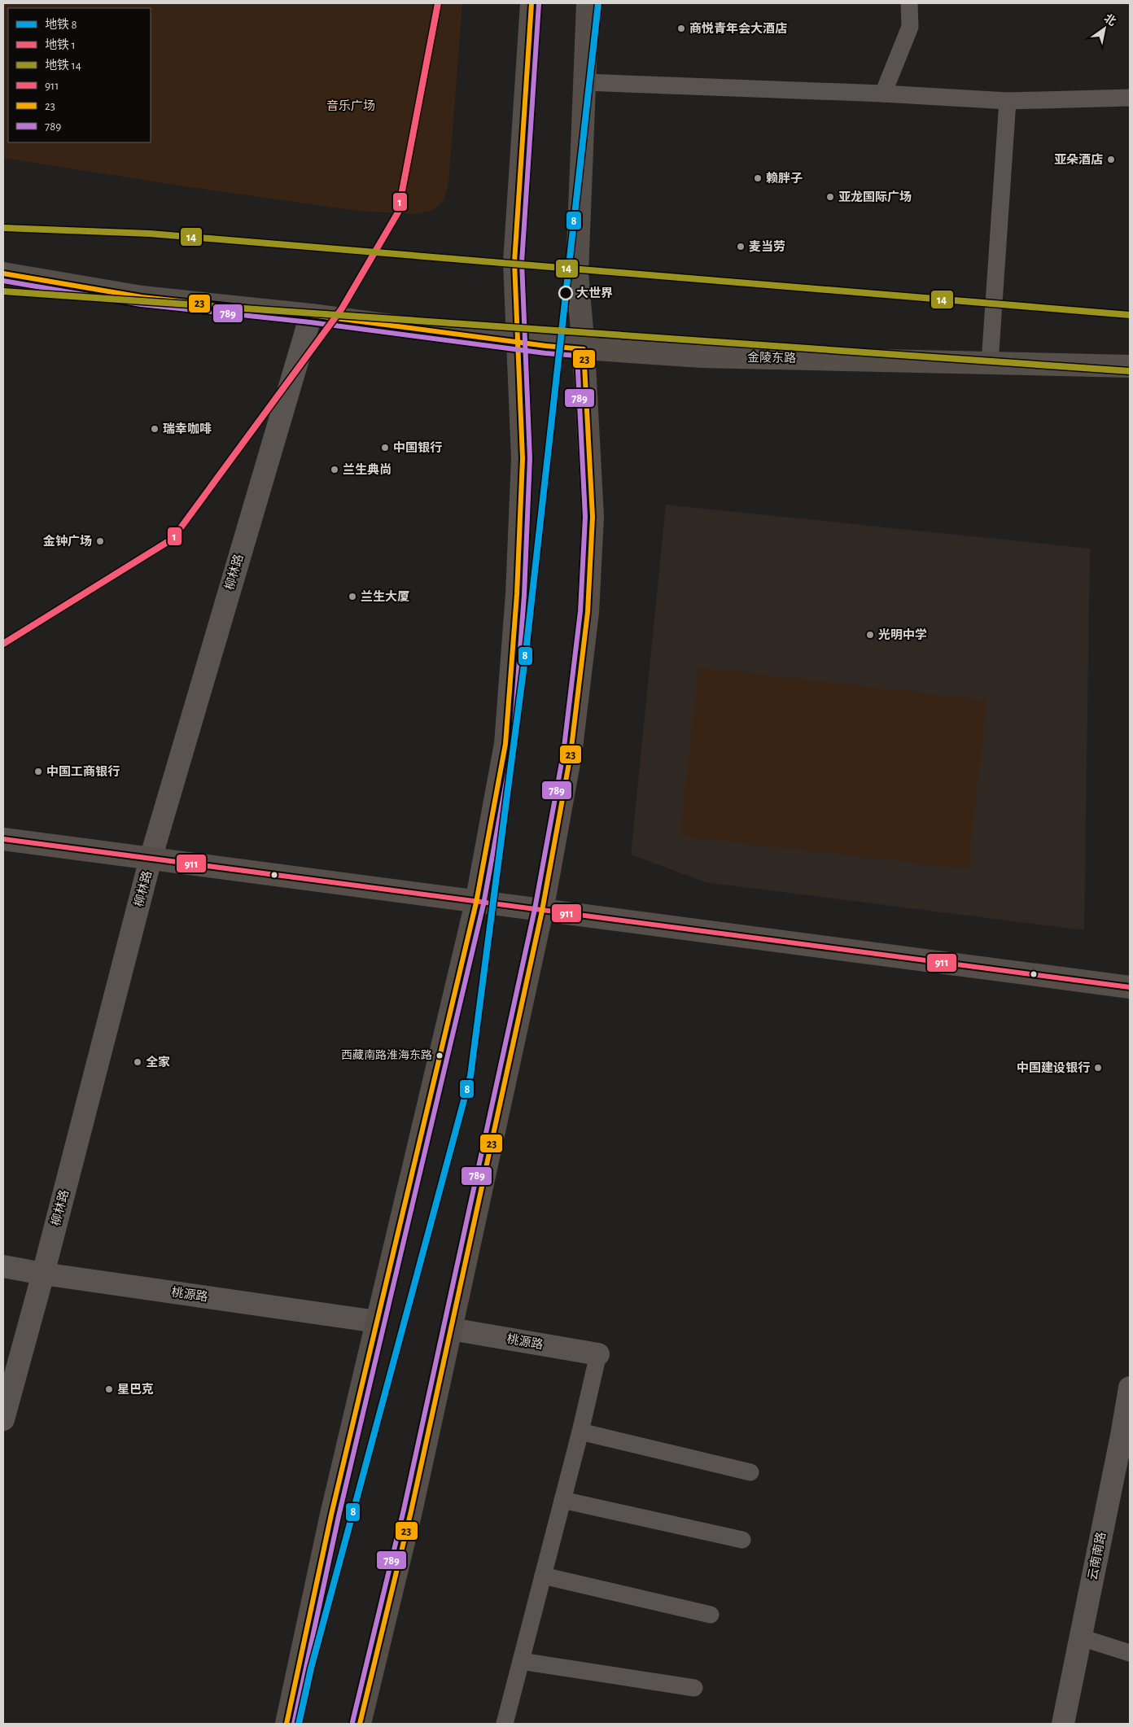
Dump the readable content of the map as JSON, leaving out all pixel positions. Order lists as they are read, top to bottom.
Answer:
{
  "streets": {
    "main road": ["金陵东路"],
    "street": ["柳林路", "桃源路", "云南南路"]
  },
  "crossings": [
    ["金陵东路", "柳林路"],
    ["柳林路", "桃源路"]
  ],
  "parks": ["音乐广场"],
  "places": [
    "商悦青年会大酒店",
    "亚朵酒店",
    "赖胖子",
    "亚龙国际广场",
    "麦当劳",
    "大世界",
    "瑞幸咖啡",
    "中国银行",
    "兰生典尚",
    "金钟广场",
    "兰生大厦",
    "光明中学",
    "中国工商银行",
    "西藏南路淮海东路",
    "全家",
    "中国建设银行",
    "星巴克"
  ],
  "lines": [
    "metro line 8",
    "metro line 1",
    "transit line 23",
    "transit line 789",
    "metro line 14",
    "transit line 911"
  ],
  "legend": [
    "地铁 8",
    "地铁 1",
    "地铁 14",
    "911",
    "23",
    "789"
  ],
  "north": "top right"
}
